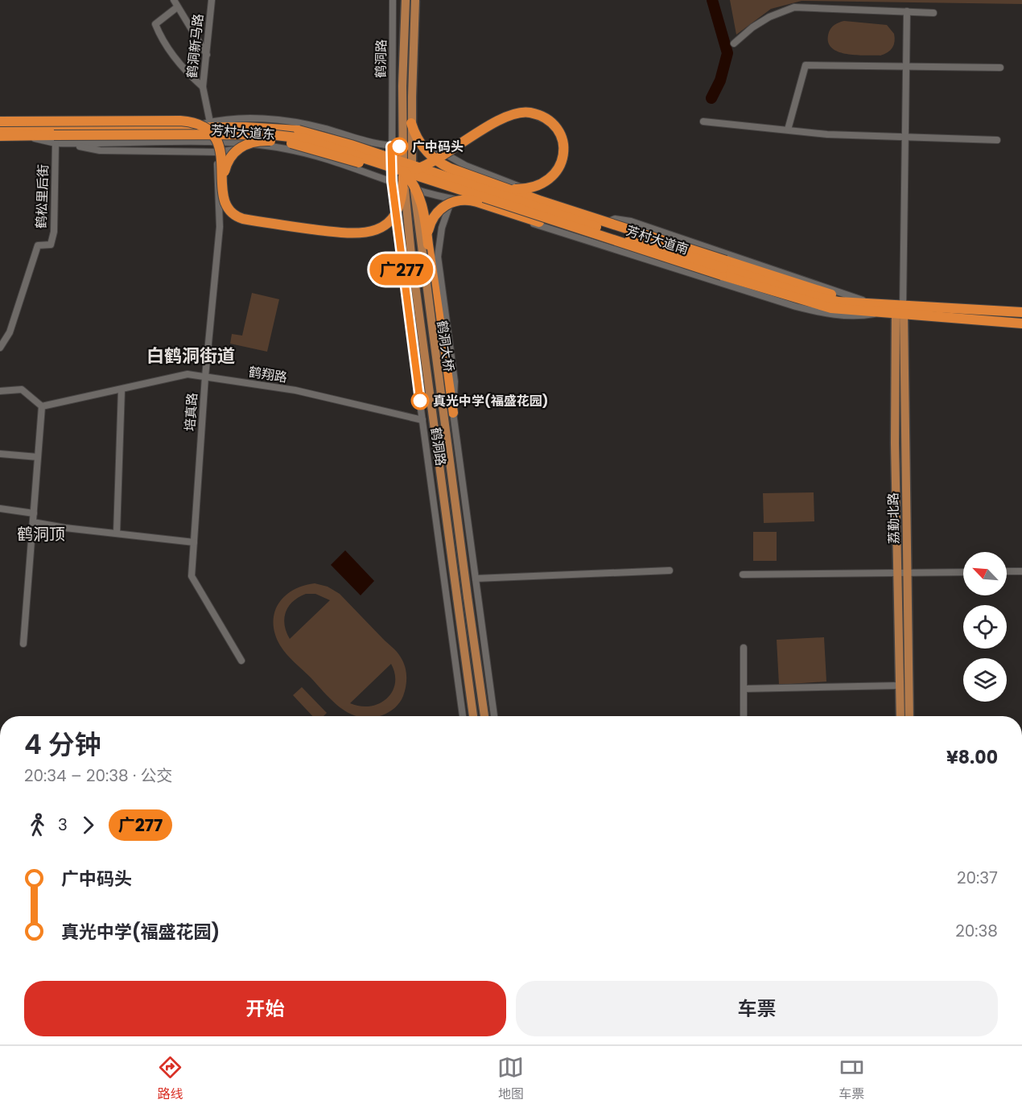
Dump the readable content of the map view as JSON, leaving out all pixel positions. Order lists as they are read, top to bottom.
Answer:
{
  "streets": {
    "highway": ["芳村大道东", "芳村大道南"],
    "main road": ["鹤洞大桥", "荔勤北路"],
    "street": [
      "鹤洞新马路",
      "鹤洞路",
      "鹤松里后街",
      "鹤翔路",
      "培真路"
    ]
  },
  "crossings": [
    ["鹤洞新马路", "芳村大道东"],
    ["鹤洞路", "芳村大道东"],
    ["鹤洞路", "芳村大道南"],
    ["鹤洞路", "鹤翔路"],
    ["芳村大道东", "鹤松里后街"],
    ["芳村大道东", "芳村大道南"],
    ["芳村大道南", "荔勤北路"],
    ["鹤翔路", "培真路"]
  ],
  "districts": ["白鹤洞街道", "鹤洞顶"],
  "places": ["广中码头", "真光中学(福盛花园)"],
  "lines": ["bus line 广277"],
  "north": "top left",
  "page": {
    "on_map": "广277",
    "heading": ["4 分钟", "20:34 – 20:38 · 公交", "¥8.00"],
    "legs": ["3", "广277"],
    "list": [
      {
        "name": "广中码头",
        "value": "20:37"
      },
      {
        "name": "真光中学(福盛花园)",
        "value": "20:38"
      }
    ],
    "buttons": ["开始", "车票"],
    "tabs": ["路线", "地图", "车票"]
  }
}
